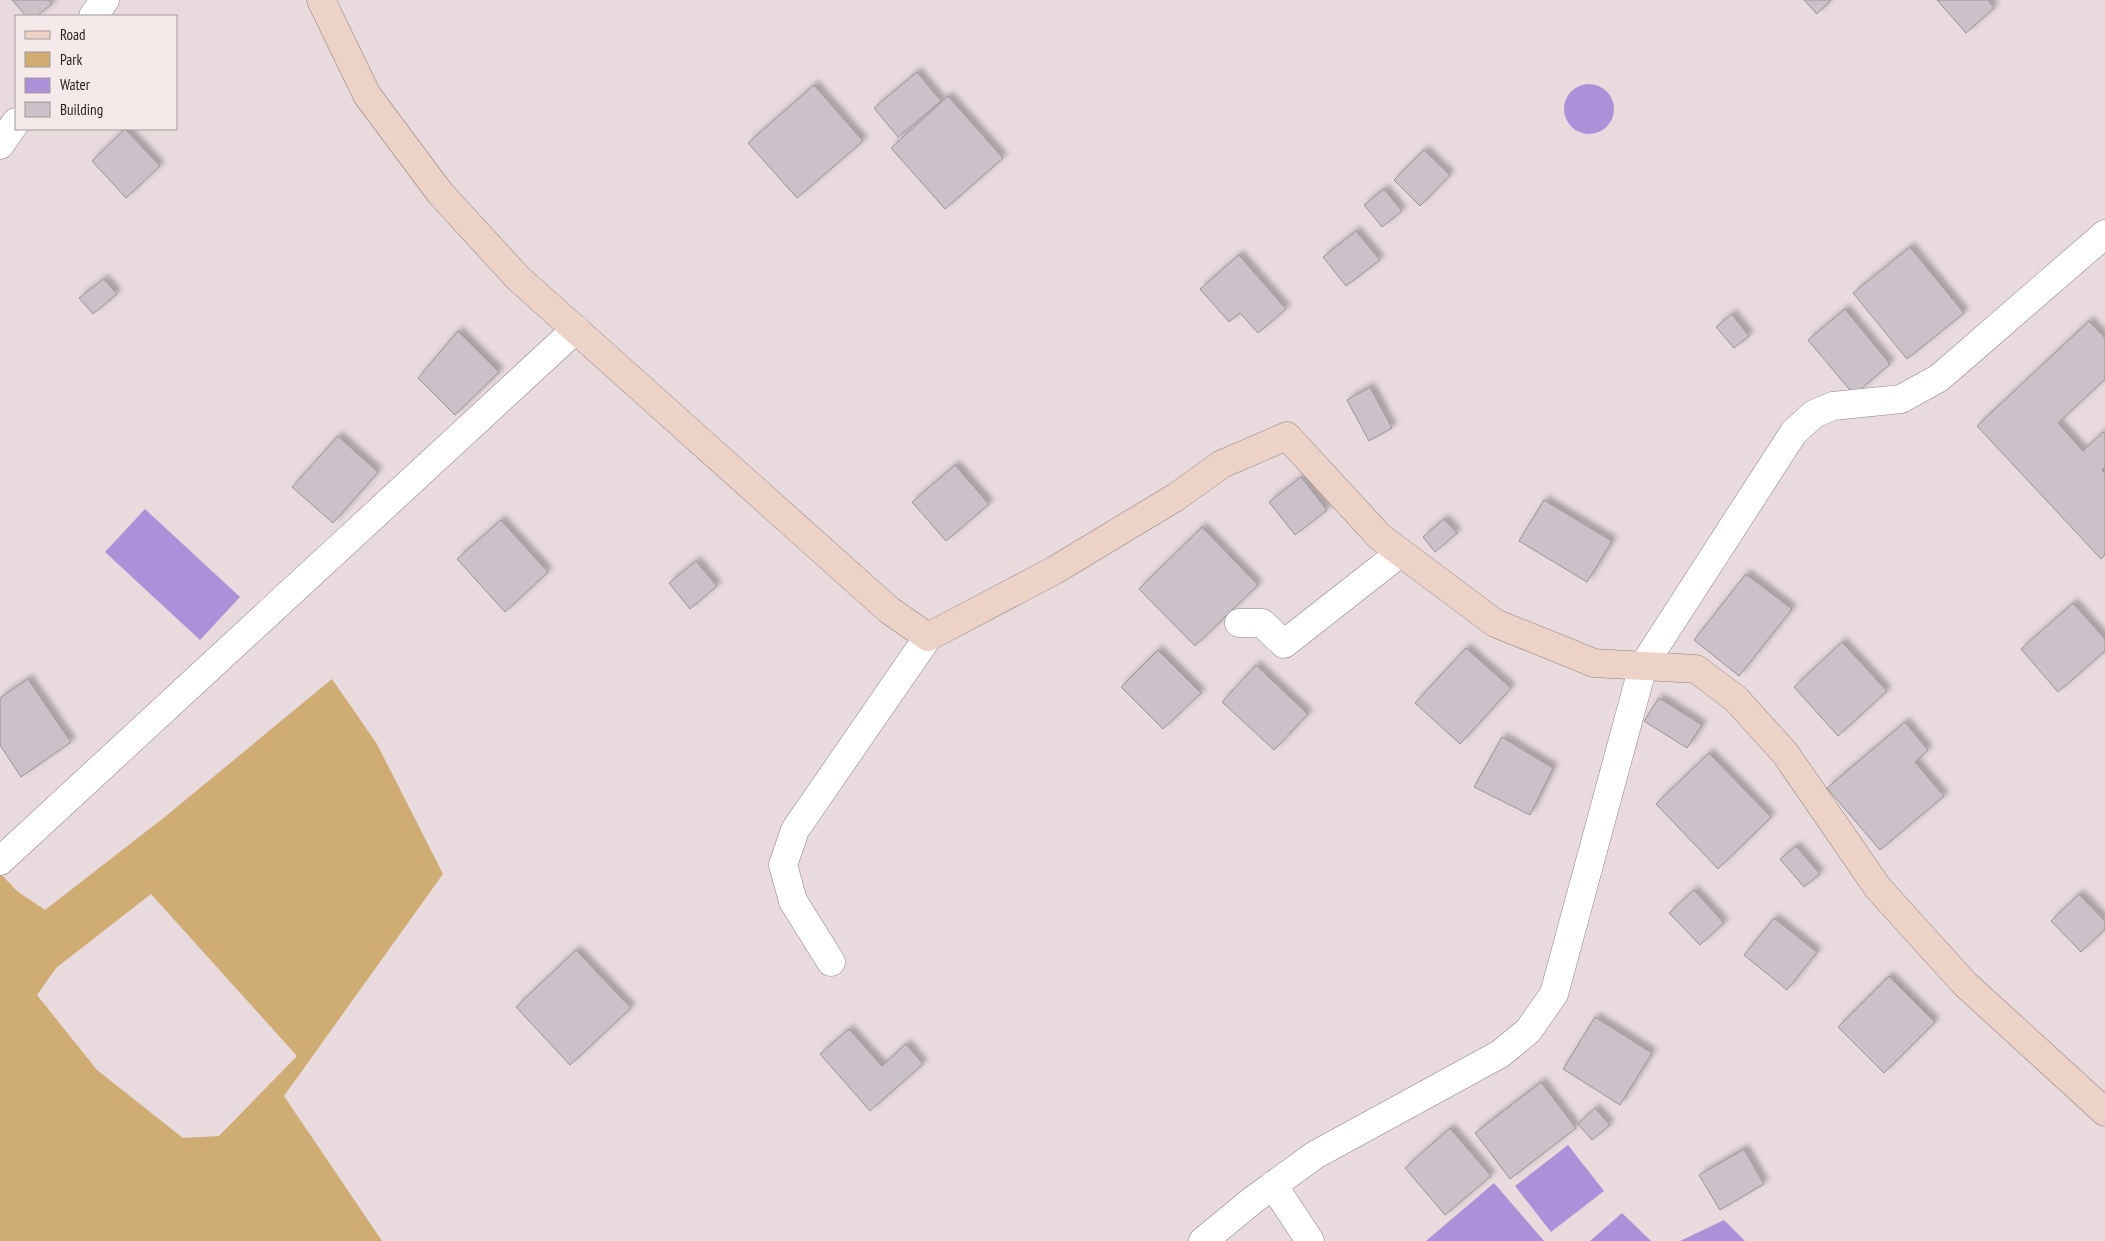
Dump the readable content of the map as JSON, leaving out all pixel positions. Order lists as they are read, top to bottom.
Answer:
{
  "legend": [
    "Road",
    "Park",
    "Water",
    "Building"
  ]
}
